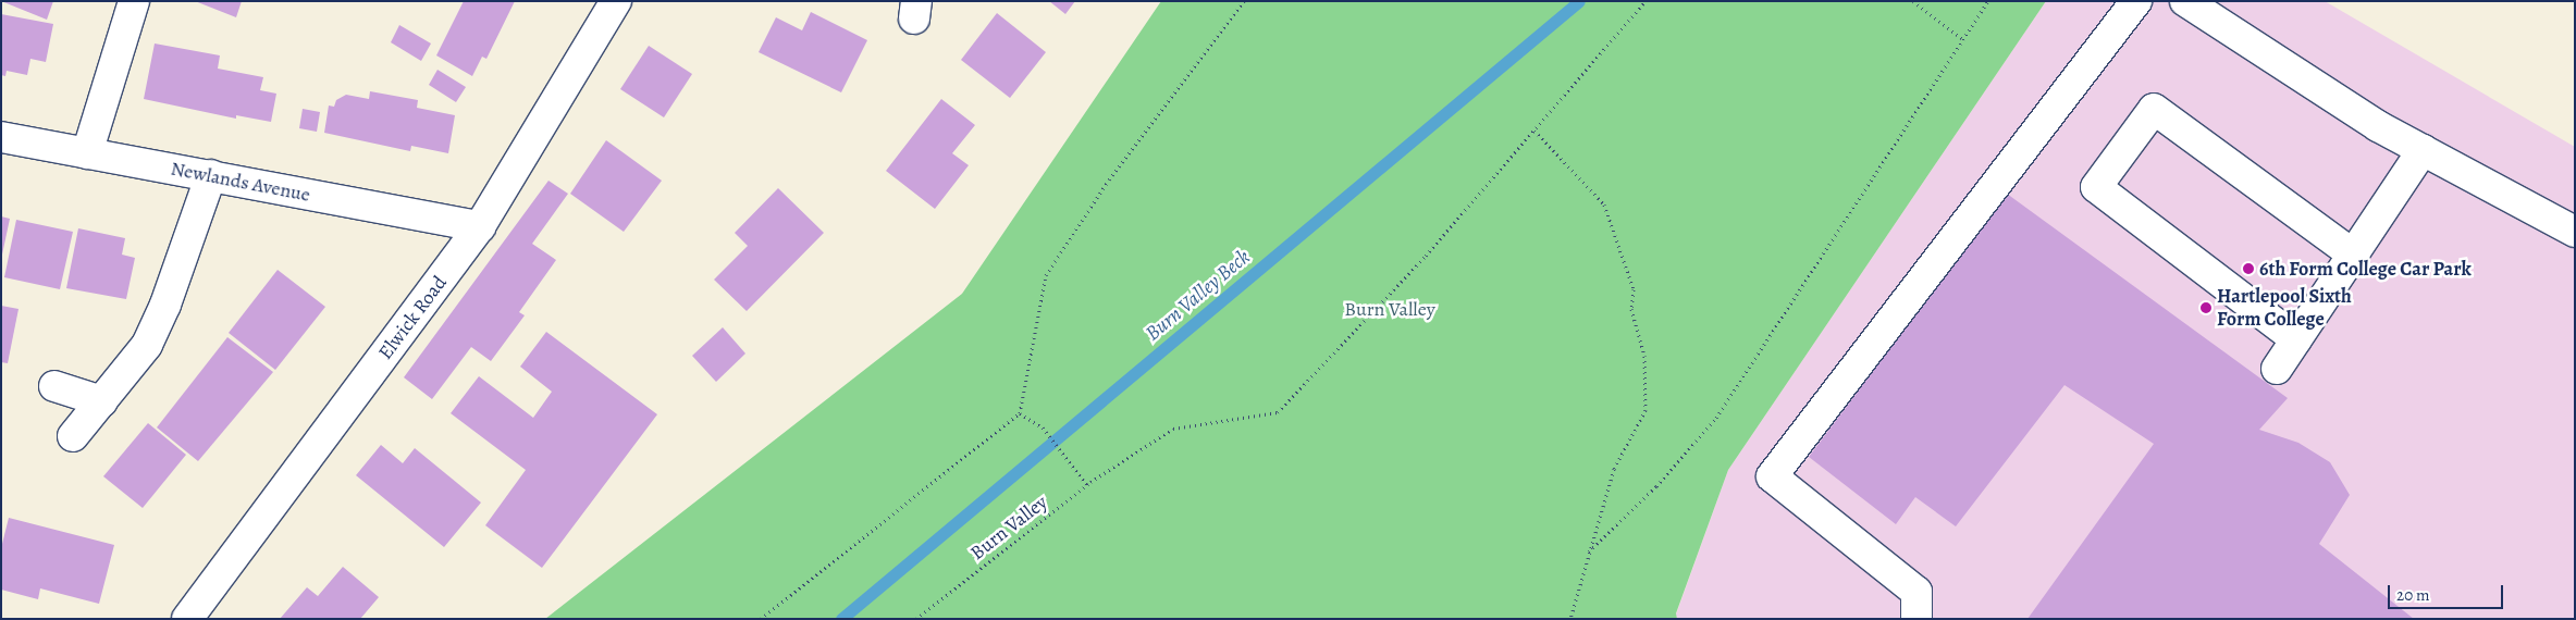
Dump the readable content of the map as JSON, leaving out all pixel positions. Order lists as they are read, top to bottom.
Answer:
{
  "streets": {
    "street": ["Newlands Avenue", "Elwick Road"],
    "path": ["Burn Valley"]
  },
  "crossings": [
    ["Newlands Avenue", "Elwick Road"]
  ],
  "water": ["Burn Valley Beck"],
  "parks": ["Burn Valley"],
  "places": ["6th Form College Car Park", "Hartlepool Sixth Form College"],
  "scale_bar": "20 m"
}
